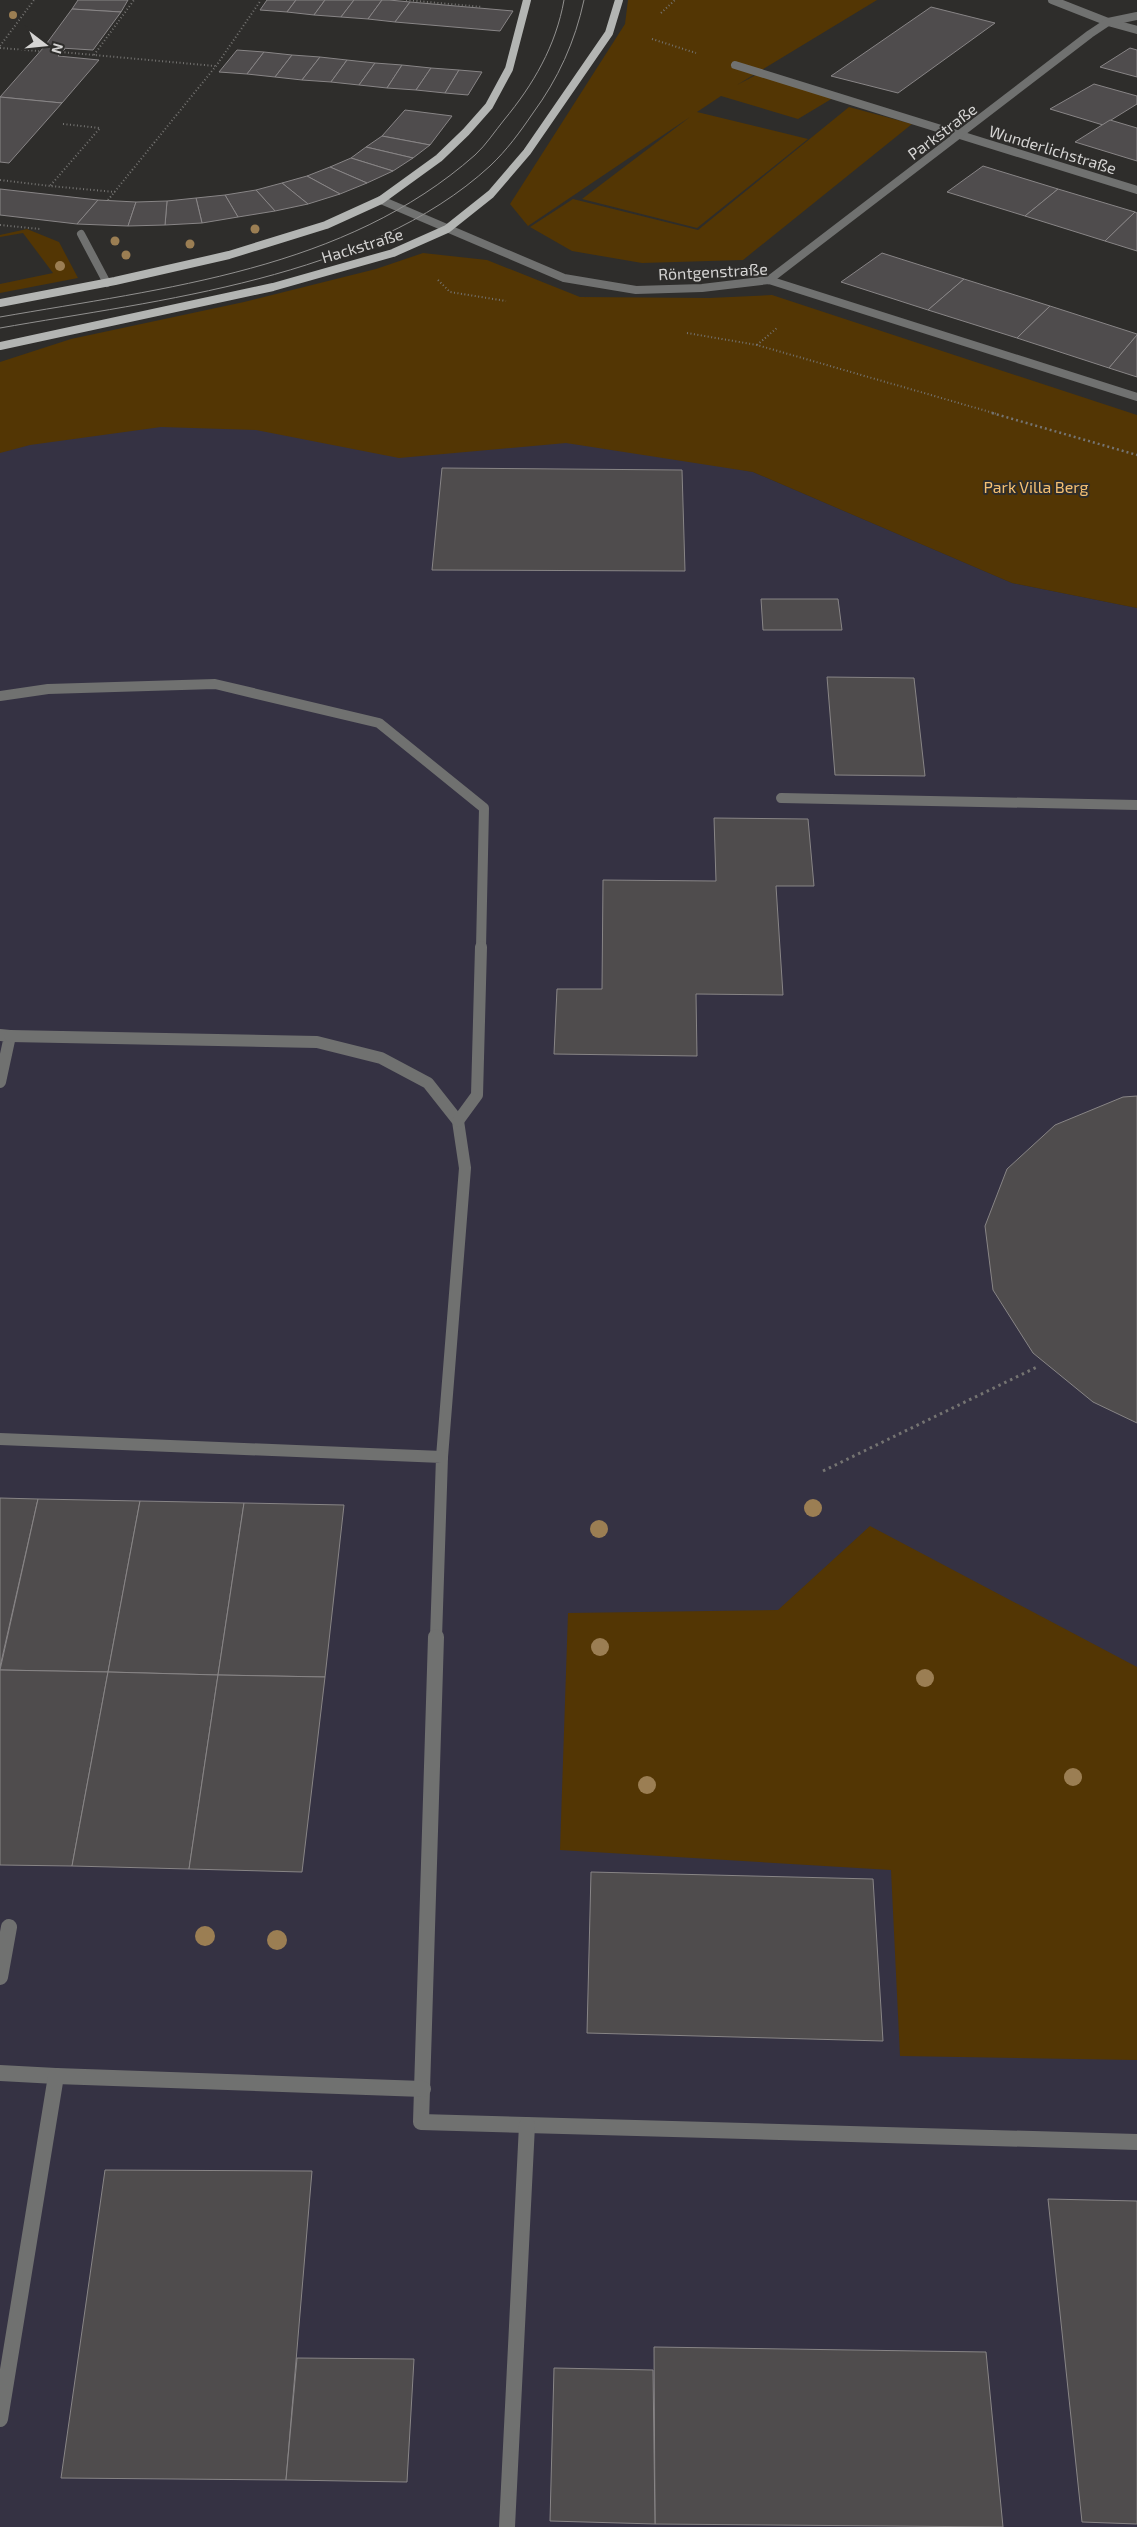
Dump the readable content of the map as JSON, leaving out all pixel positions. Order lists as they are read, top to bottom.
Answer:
{
  "streets": {
    "main road": ["Hackstraße"],
    "street": ["Parkstraße", "Wunderlichstraße", "Röntgenstraße"]
  },
  "crossings": [
    ["Parkstraße", "Wunderlichstraße"],
    ["Parkstraße", "Röntgenstraße"],
    ["Hackstraße", "Röntgenstraße"]
  ],
  "parks": ["Park Villa Berg"],
  "north": "right"
}
